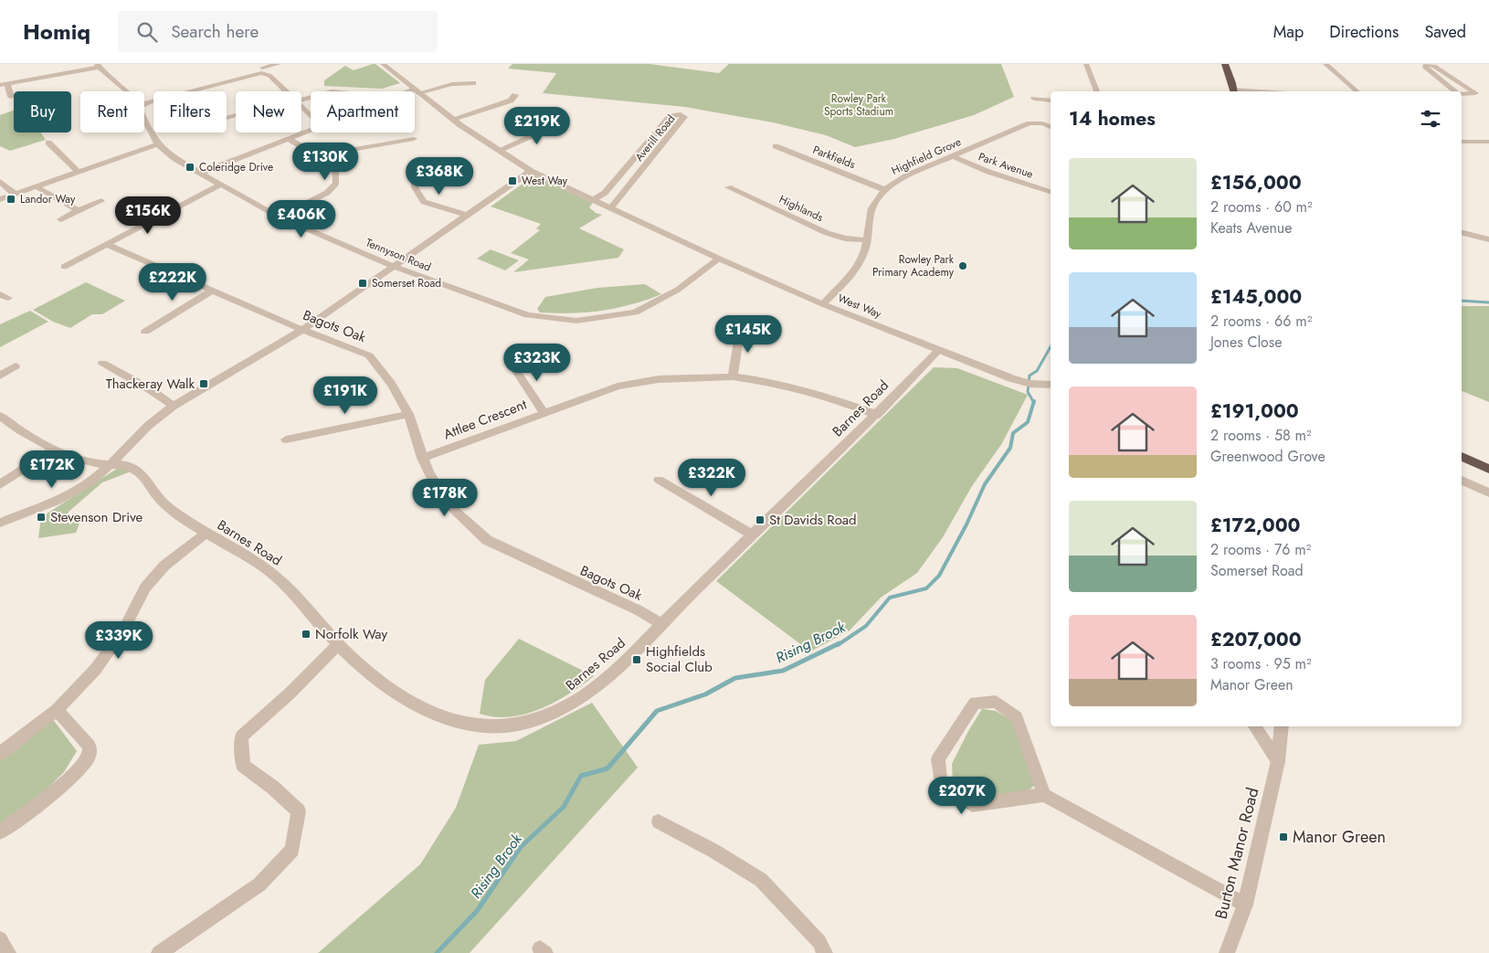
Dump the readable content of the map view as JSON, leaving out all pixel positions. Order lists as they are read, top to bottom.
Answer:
{
  "streets": {
    "street": [
      "Averill Road",
      "Highfield Grove",
      "Parkfields",
      "Park Avenue",
      "Highlands",
      "Tennyson Road",
      "West Way",
      "Bagots Oak",
      "Barnes Road",
      "Attlee Crescent",
      "Burton Manor Road"
    ]
  },
  "crossings": [
    ["Averill Road", "West Way"],
    ["Highfield Grove", "Parkfields"],
    ["Highfield Grove", "Park Avenue"],
    ["Highfield Grove", "Highlands"],
    ["Highfield Grove", "West Way"],
    ["Tennyson Road", "West Way"],
    ["West Way", "Barnes Road"],
    ["Bagots Oak", "Barnes Road"],
    ["Bagots Oak", "Attlee Crescent"],
    ["Barnes Road", "Attlee Crescent"]
  ],
  "water": ["Rising Brook"],
  "parks": ["Rowley Park Sports Stadium"],
  "places": {
    "transit": [
      "Coleridge Drive",
      "West Way",
      "Landor Way",
      "Somerset Road",
      "Thackeray Walk",
      "Stevenson Drive",
      "St Davids Road",
      "Norfolk Way",
      "Highfields Social Club",
      "Manor Green"
    ],
    "other": ["Rowley Park Primary Academy"]
  },
  "page": {
    "header": "Homiq",
    "search": "Search here",
    "nav": ["Map", "Directions", "Saved"],
    "chip": [
      "Buy",
      "Rent",
      "Filters",
      "New",
      "Apartment"
    ],
    "heading": "14 homes",
    "price": [
      "£219K",
      "£130K",
      "£368K",
      "£156K",
      "£406K",
      "£222K",
      "£145K",
      "£323K",
      "£191K",
      "£172K",
      "£322K",
      "£178K",
      "£339K",
      "£207K"
    ],
    "list": [
      {
        "name": "£156,000",
        "note": "2 rooms · 60 m² · Keats Avenue"
      },
      {
        "name": "£145,000",
        "note": "2 rooms · 66 m² · Jones Close"
      },
      {
        "name": "£191,000",
        "note": "2 rooms · 58 m² · Greenwood Grove"
      },
      {
        "name": "£172,000",
        "note": "2 rooms · 76 m² · Somerset Road"
      },
      {
        "name": "£207,000",
        "note": "3 rooms · 95 m² · Manor Green"
      }
    ]
  }
}
